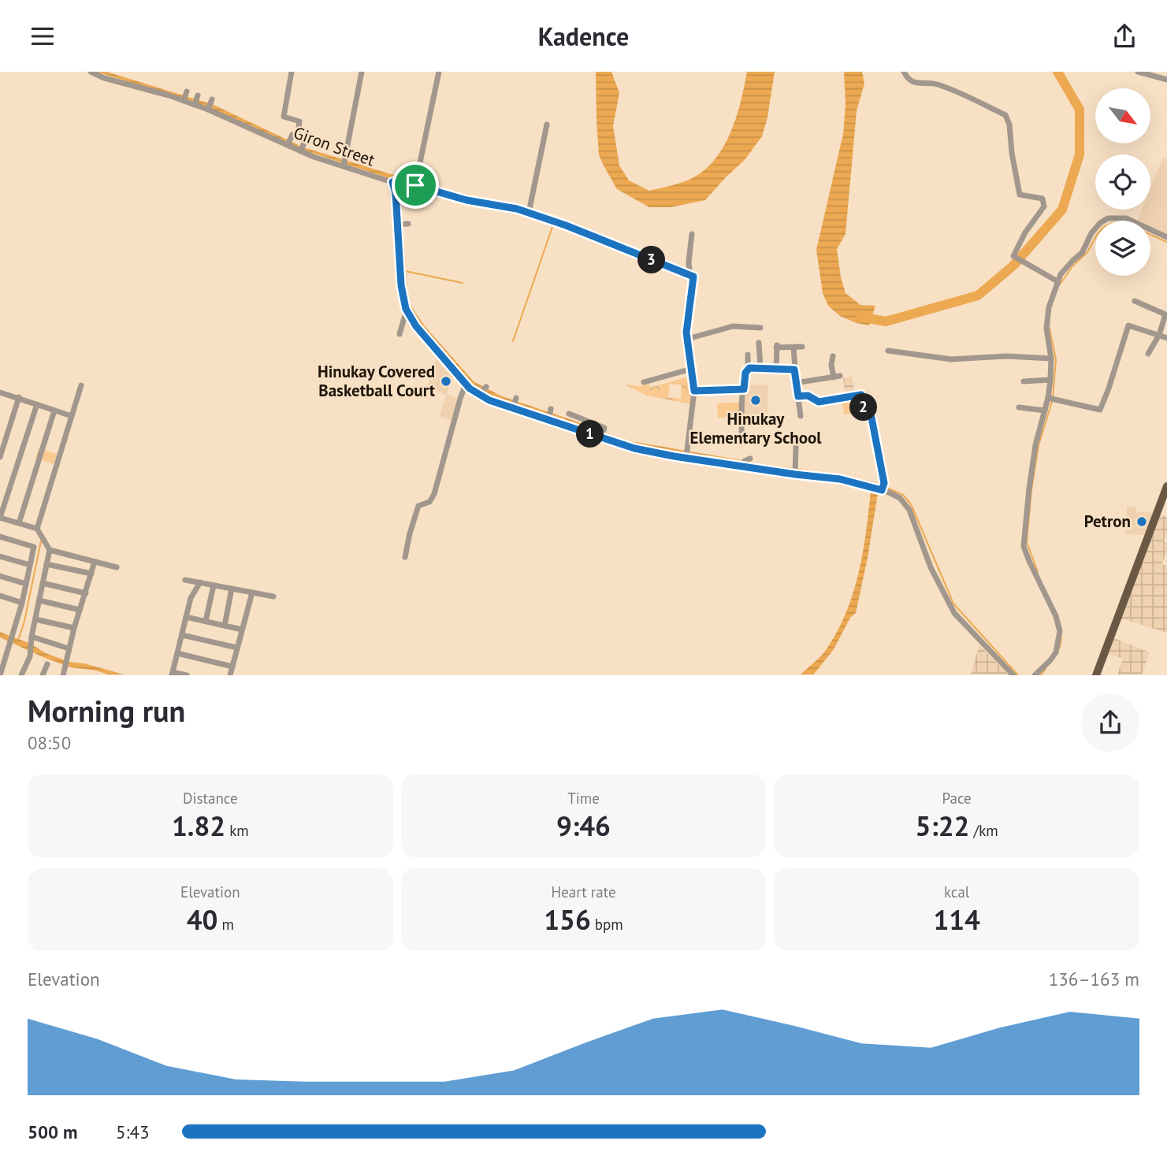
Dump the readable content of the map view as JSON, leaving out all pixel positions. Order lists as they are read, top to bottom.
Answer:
{
  "streets": {
    "street": ["Giron Street"]
  },
  "places": ["Hinukay Covered Basketball Court", "Hinukay Elementary School", "Petron"],
  "north": "bottom right",
  "page": {
    "header": "Kadence",
    "pins": ["3", "2", "1"],
    "heading": ["Morning run", "08:50"],
    "stats": [
      ["Distance", "1.82 km"],
      ["Time", "9:46"],
      ["Pace", "5:22 /km"],
      ["Elevation", "40 m"],
      ["Heart rate", "156 bpm"],
      ["kcal", "114"]
    ],
    "chart": ["Elevation", "136–163 m"],
    "list": [
      {
        "name": "500 m",
        "note": "5:43"
      }
    ]
  }
}
